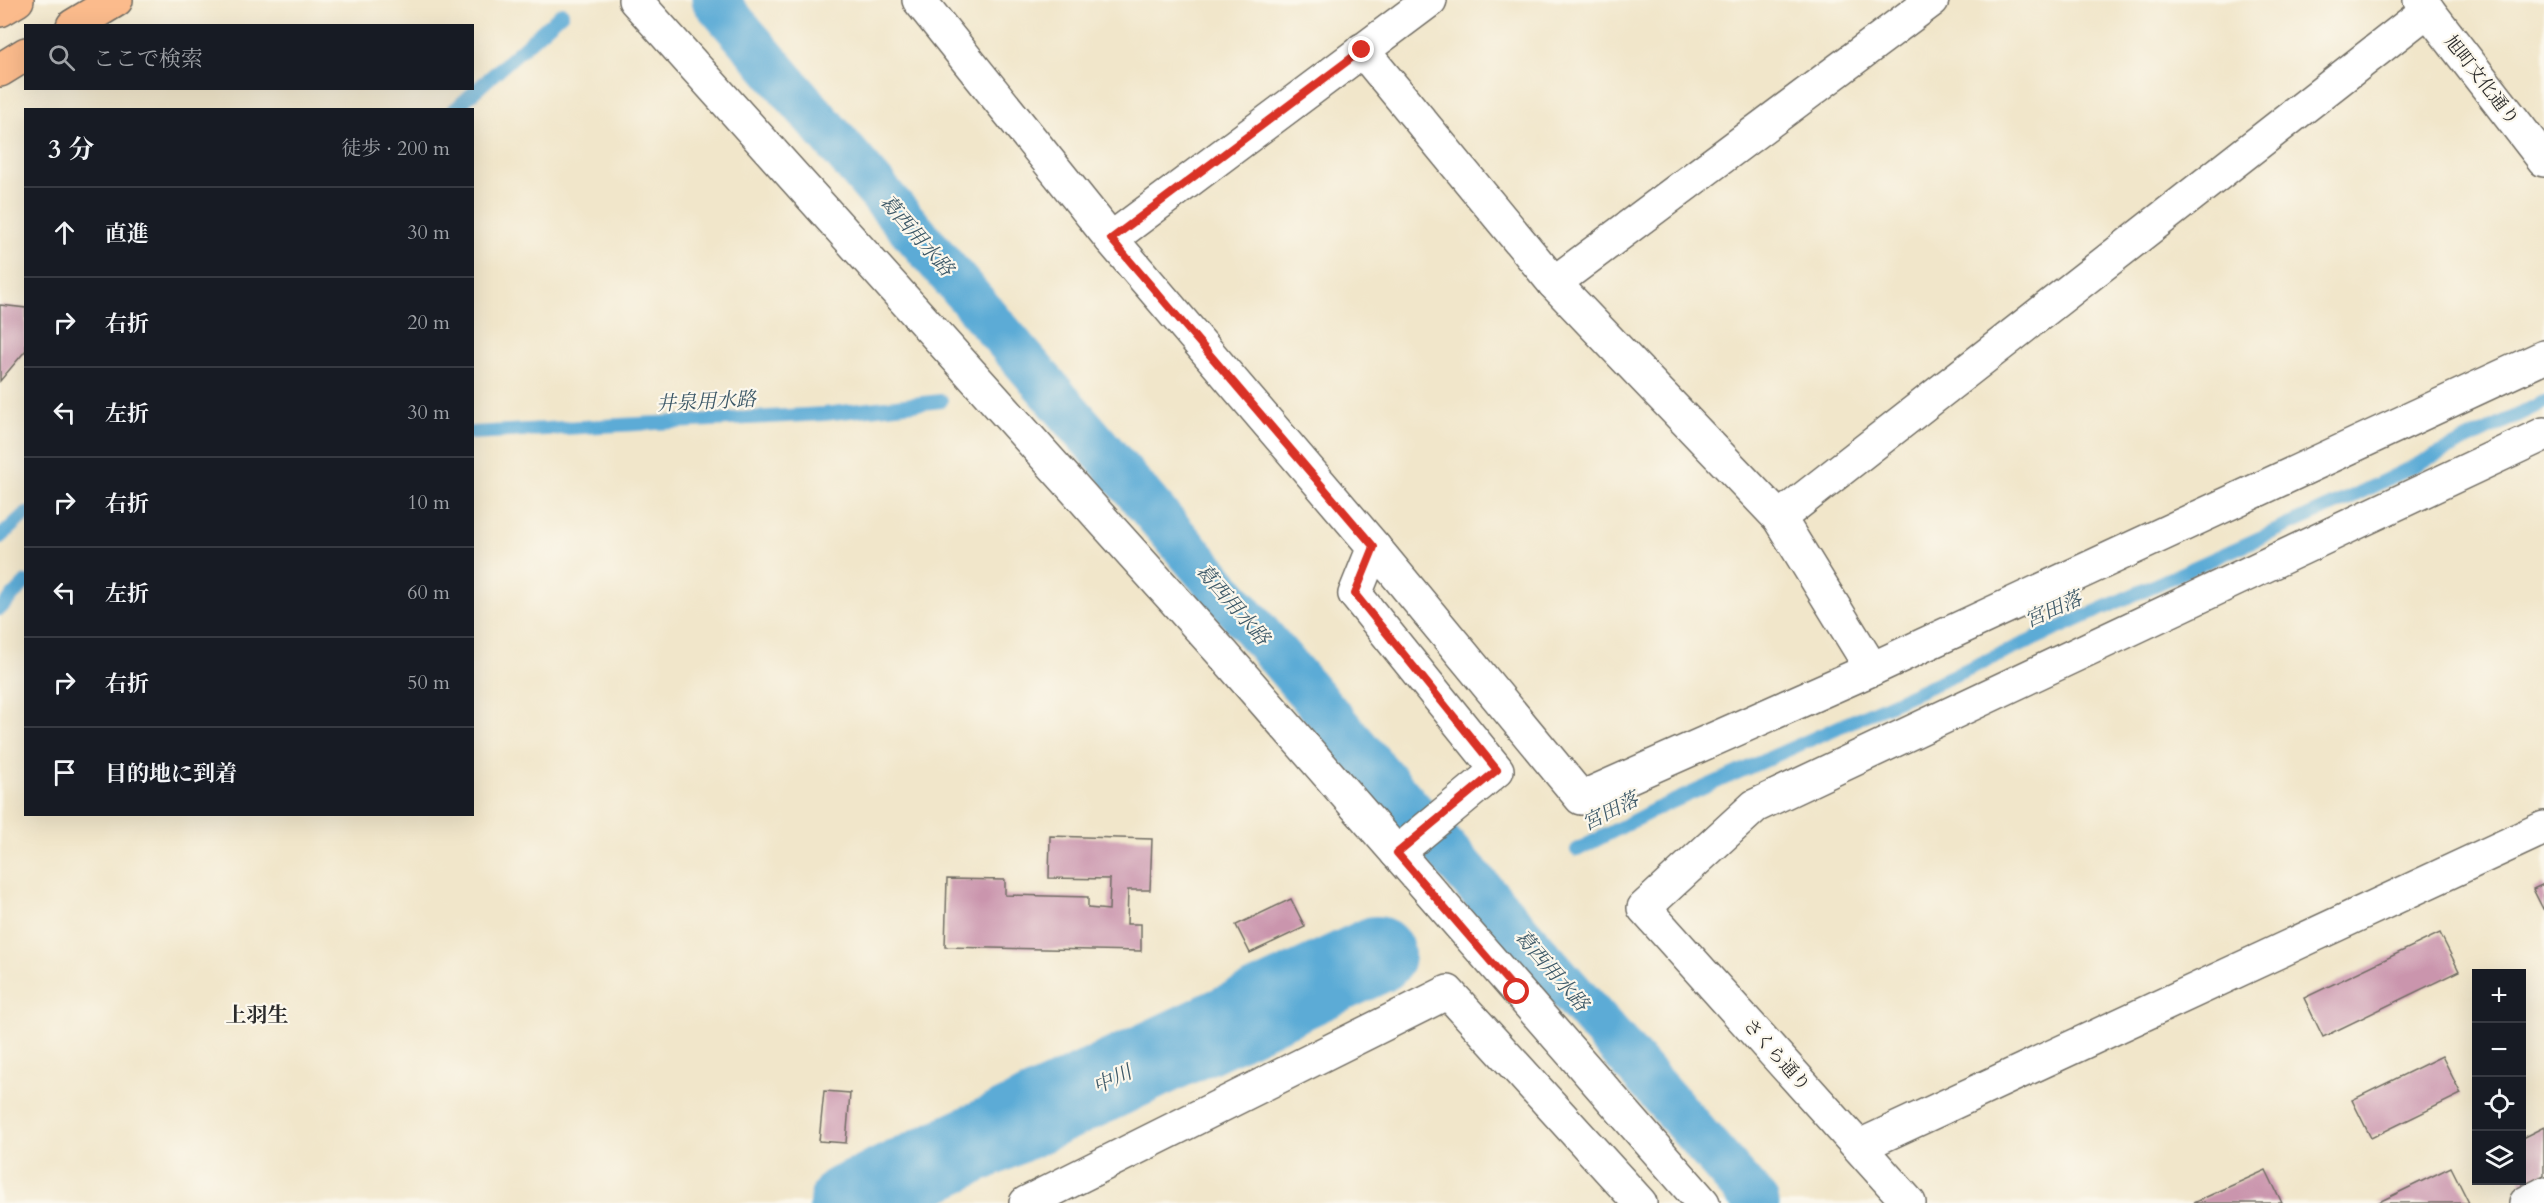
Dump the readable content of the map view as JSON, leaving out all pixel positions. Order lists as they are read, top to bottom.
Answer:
{
  "streets": {
    "street": ["旭町文化通り", "さくら通り"]
  },
  "districts": ["上羽生"],
  "water": [
    "葛西用水路",
    "井泉用水路",
    "宮田落",
    "中川"
  ],
  "page": {
    "search": "ここで検索",
    "heading": ["3 分", "徒歩 · 200 m"],
    "list": [
      ["直進", "30 m"],
      ["右折", "20 m"],
      ["左折", "30 m"],
      ["右折", "10 m"],
      ["左折", "60 m"],
      ["右折", "50 m"],
      "目的地に到着"
    ],
    "map_buttons": ["+", "−"]
  }
}
